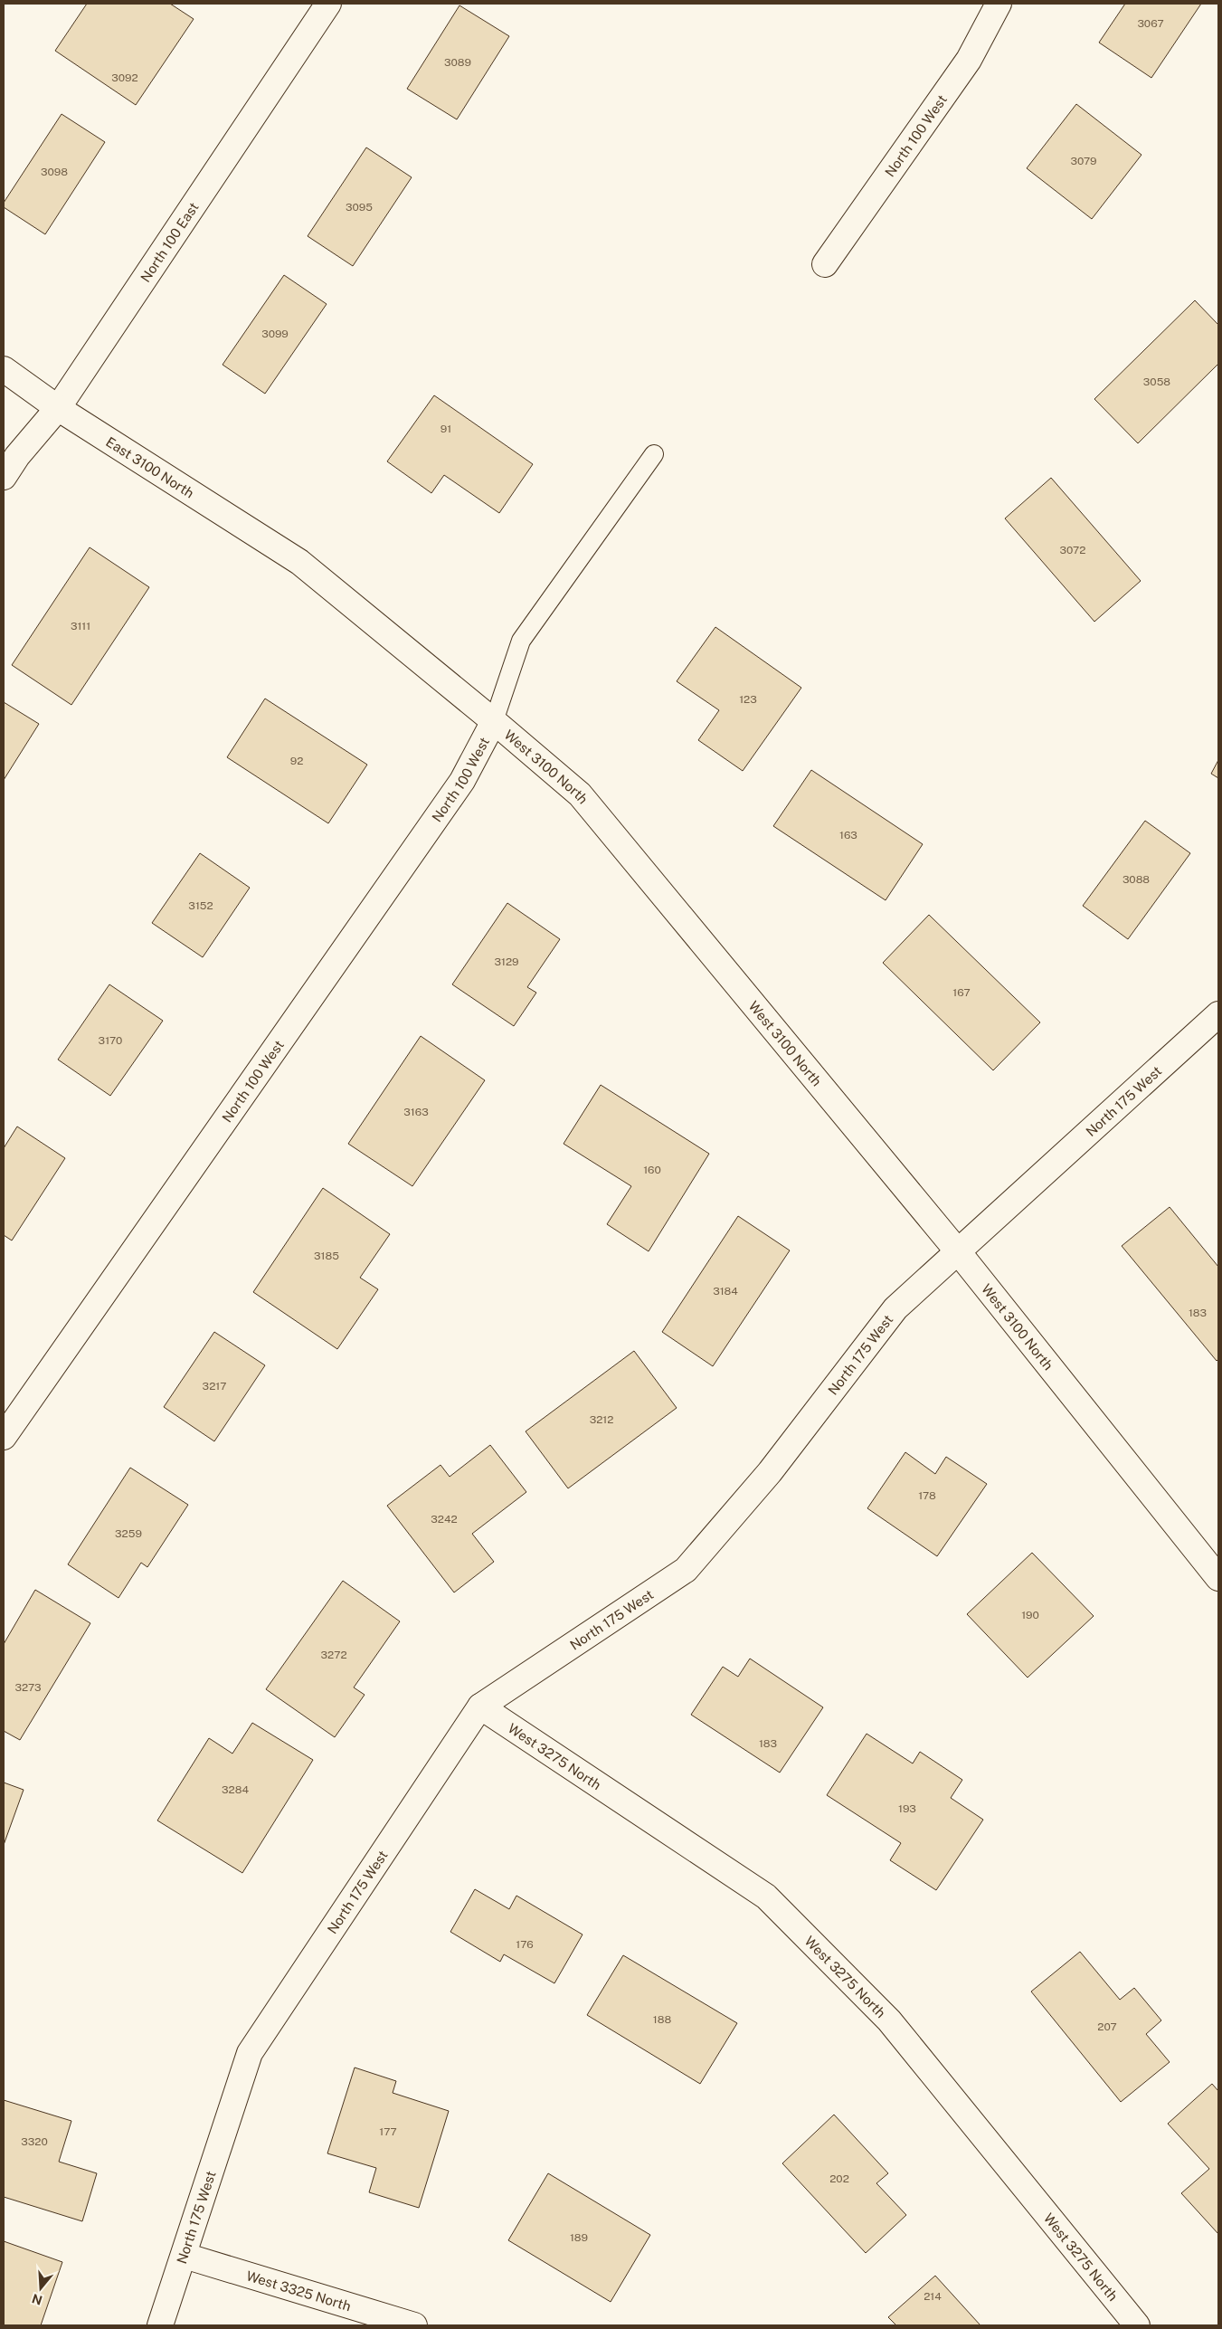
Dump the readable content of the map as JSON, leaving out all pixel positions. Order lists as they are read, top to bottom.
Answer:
{
  "streets": {
    "street": [
      "North 100 West",
      "North 100 East",
      "East 3100 North",
      "West 3100 North",
      "North 175 West",
      "West 3275 North",
      "West 3325 North"
    ]
  },
  "crossings": [
    ["North 100 West", "West 3100 North"],
    ["North 100 East", "East 3100 North"],
    ["East 3100 North", "West 3100 North"],
    ["West 3100 North", "North 175 West"],
    ["North 175 West", "West 3275 North"],
    ["North 175 West", "West 3325 North"]
  ],
  "house_numbers": [
    "3067",
    "3089",
    "3092",
    "3079",
    "3098",
    "3095",
    "3099",
    "3058",
    "91",
    "3072",
    "3111",
    "123",
    "92",
    "163",
    "3088",
    "3152",
    "3129",
    "167",
    "3170",
    "3163",
    "160",
    "3185",
    "3184",
    "183",
    "3217",
    "3212",
    "178",
    "3242",
    "3259",
    "190",
    "3272",
    "3273",
    "183",
    "3284",
    "193",
    "176",
    "188",
    "207",
    "177",
    "3320",
    "202",
    "189",
    "214"
  ],
  "north": "bottom"
}
